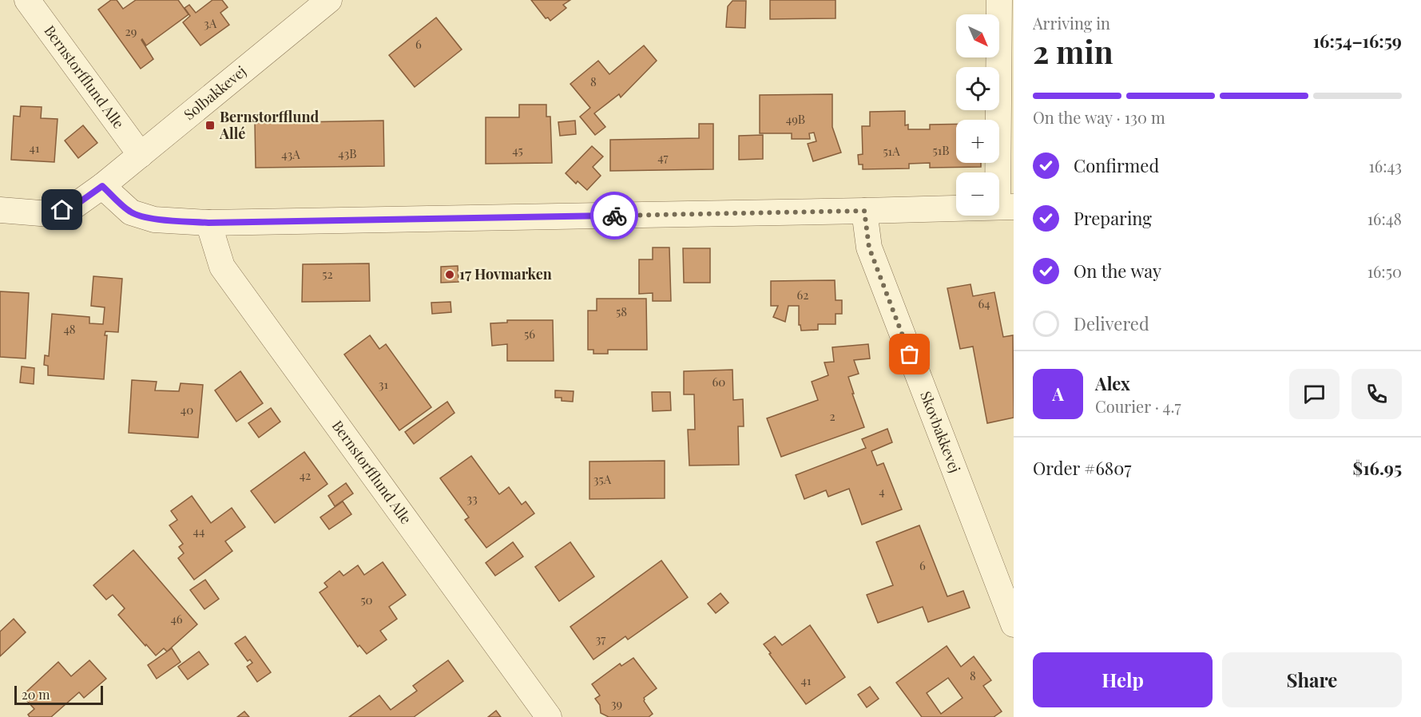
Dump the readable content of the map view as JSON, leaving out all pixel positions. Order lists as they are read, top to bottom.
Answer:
{
  "streets": {
    "street": ["Bernstorfflund Alle", "Solbakkevej", "Skovbakkevej"]
  },
  "crossings": [
    ["Bernstorfflund Alle", "Solbakkevej"]
  ],
  "places": {
    "transit": ["Bernstorfflund Allé"],
    "other": ["17 Hovmarken"]
  },
  "house_numbers": [
    "3A",
    "29",
    "6",
    "8",
    "49B",
    "41",
    "45",
    "51B",
    "51A",
    "43B",
    "43A",
    "47",
    "52",
    "62",
    "64",
    "58",
    "48",
    "56",
    "60",
    "31",
    "40",
    "2",
    "42",
    "35A",
    "4",
    "33",
    "44",
    "6",
    "50",
    "46",
    "37",
    "8",
    "41",
    "39"
  ],
  "scale_bar": "20 m",
  "north": "bottom right",
  "page": {
    "heading": ["2 min", "Arriving in", "16:54–16:59"],
    "panel": [
      "Alex",
      "Courier · 4.7",
      "Order #6807",
      "$16.95"
    ],
    "map_buttons": ["+", "−"],
    "bar": "On the way · 130 m",
    "list": [
      ["Confirmed", "16:43"],
      ["Preparing", "16:48"],
      ["On the way", "16:50"],
      "Delivered"
    ],
    "round": "A",
    "buttons": ["Help", "Share"],
    "scale": "20 m"
  }
}
